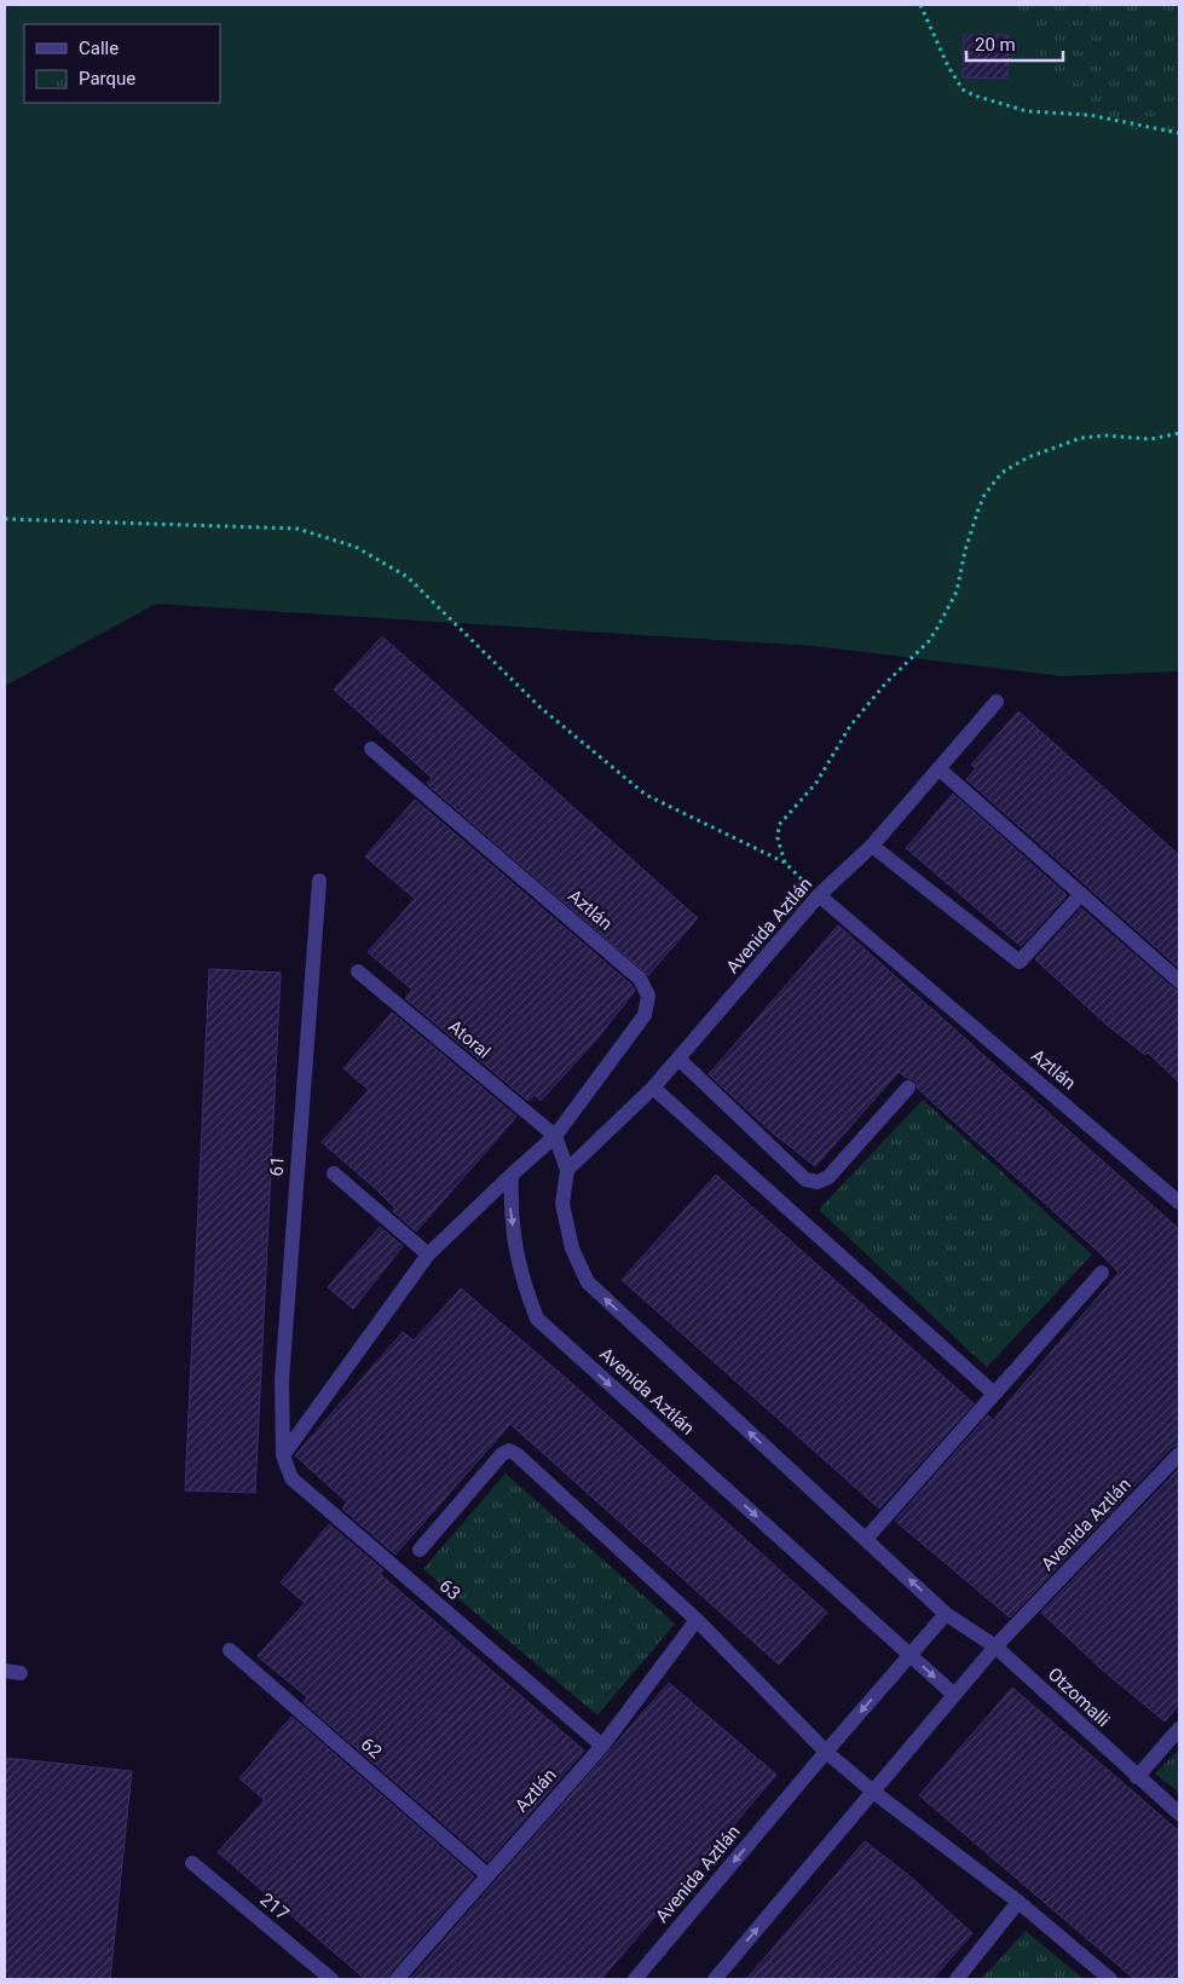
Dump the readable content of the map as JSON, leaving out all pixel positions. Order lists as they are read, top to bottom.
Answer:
{
  "streets": {
    "street": [
      "Aztlán",
      "Avenida Aztlán",
      "Atoral",
      "61",
      "63",
      "Otzomalli",
      "62",
      "217"
    ]
  },
  "crossings": [
    ["Aztlán", "Avenida Aztlán"],
    ["Aztlán", "Atoral"],
    ["Aztlán", "63"],
    ["Aztlán", "62"],
    ["Avenida Aztlán", "Otzomalli"],
    ["61", "63"]
  ],
  "legend": ["Calle", "Parque"],
  "scale_bar": "20 m"
}
